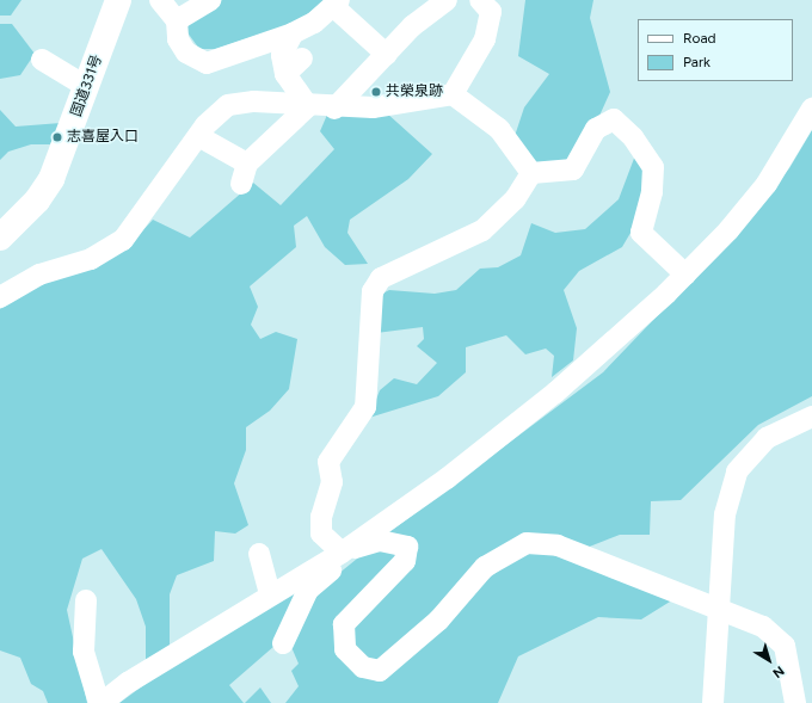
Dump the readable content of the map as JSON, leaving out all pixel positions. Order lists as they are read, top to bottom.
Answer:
{
  "streets": {
    "highway": ["国道331号"]
  },
  "places": ["共榮泉跡", "志喜屋入口"],
  "legend": ["Road", "Park"],
  "north": "bottom right"
}
